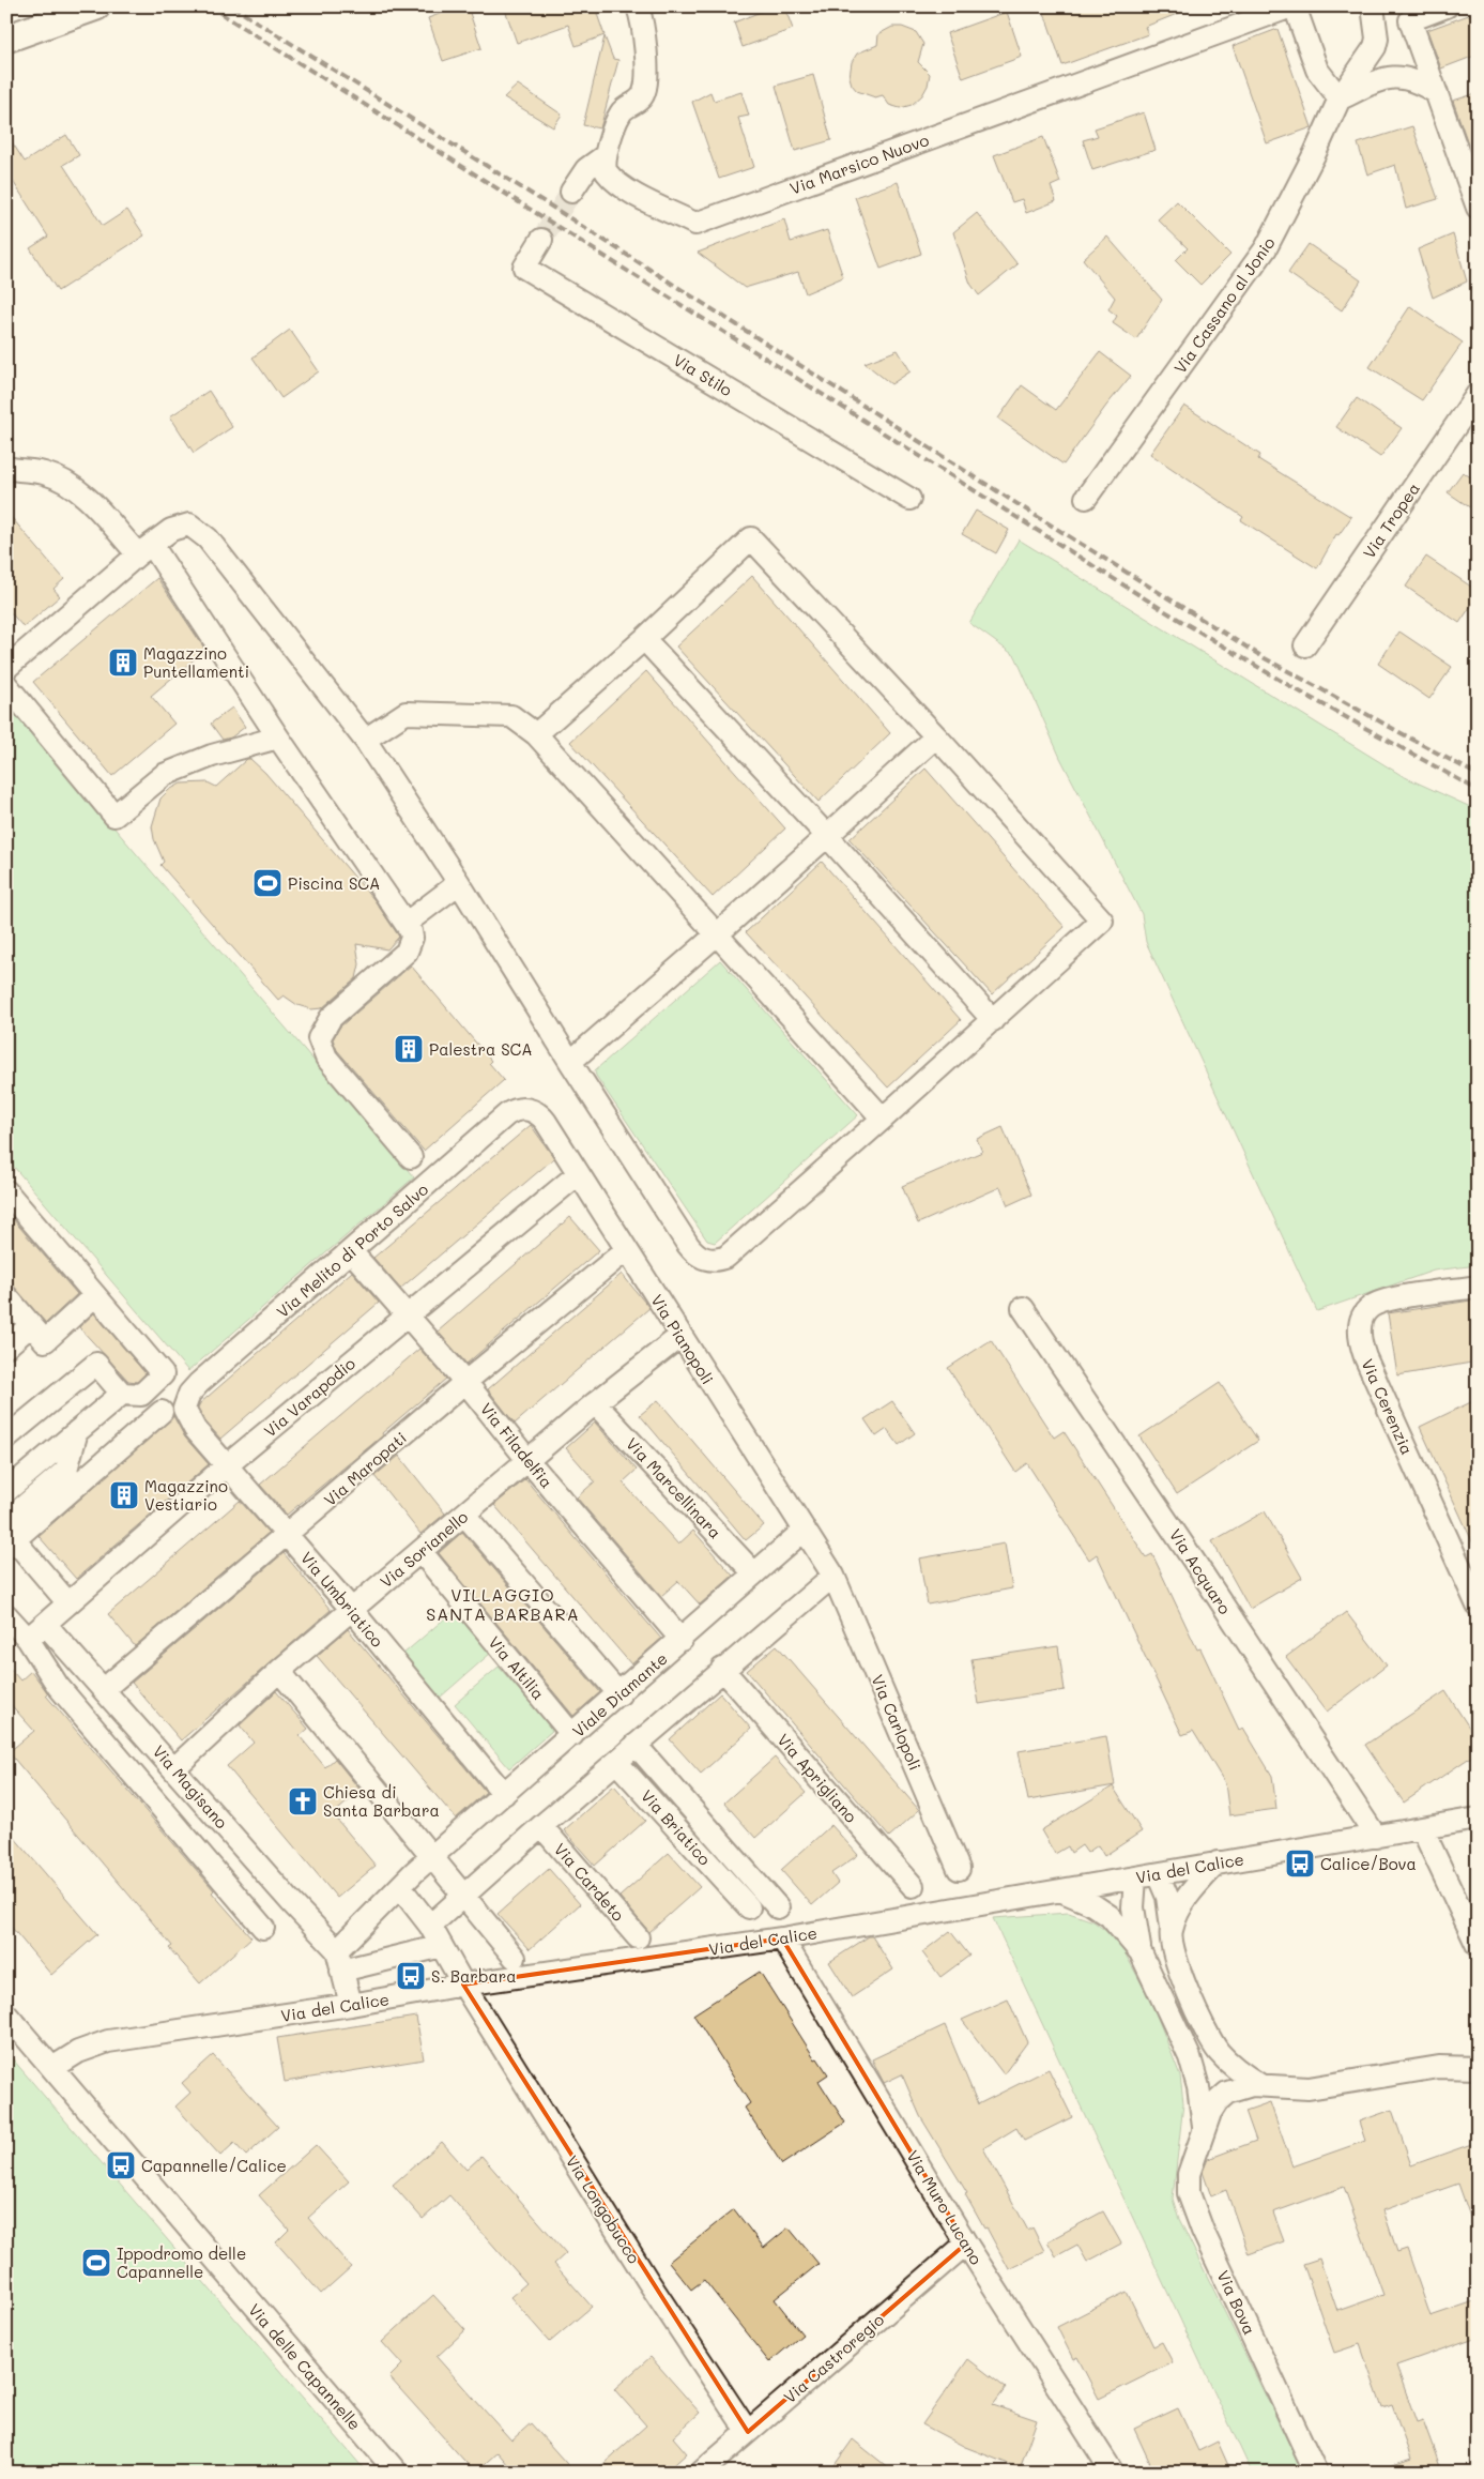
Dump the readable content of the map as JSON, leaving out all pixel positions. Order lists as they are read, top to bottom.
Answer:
{
  "streets": {
    "street": [
      "Via Marsico Nuovo",
      "Via Cassano al Jonio",
      "Via Stilo",
      "Via Tropea",
      "Via Melito di Porto Salvo",
      "Via Pianopoli",
      "Via Varapodio",
      "Via Cerenzia",
      "Via Filadelfia",
      "Via Maropati",
      "Via Marcellinara",
      "Via Sorianello",
      "Via Acquaro",
      "Via Umbriatico",
      "Via Altilia",
      "Viale Diamante",
      "Via Carlopoli",
      "Via Aprigliano",
      "Via Magisano",
      "Via Briatico",
      "Via del Calice",
      "Via Cardeto",
      "Via Muro Lucano",
      "Via Longobucco",
      "Via Bova",
      "Via Castroregio",
      "Via delle Capannelle"
    ]
  },
  "crossings": [
    ["Via Melito di Porto Salvo", "Via Pianopoli"],
    ["Via Melito di Porto Salvo", "Via Filadelfia"],
    ["Via Melito di Porto Salvo", "Via Umbriatico"],
    ["Via Pianopoli", "Via Varapodio"],
    ["Via Pianopoli", "Via Maropati"],
    ["Via Pianopoli", "Via Sorianello"],
    ["Via Pianopoli", "Viale Diamante"],
    ["Via Pianopoli", "Via Carlopoli"],
    ["Via Varapodio", "Via Filadelfia"],
    ["Via Varapodio", "Via Umbriatico"],
    ["Via Varapodio", "Via Magisano"],
    ["Via Filadelfia", "Via Maropati"],
    ["Via Filadelfia", "Via Sorianello"],
    ["Via Filadelfia", "Viale Diamante"],
    ["Via Maropati", "Via Umbriatico"],
    ["Via Maropati", "Via Magisano"],
    ["Via Marcellinara", "Via Sorianello"],
    ["Via Marcellinara", "Viale Diamante"],
    ["Via Sorianello", "Via Umbriatico"],
    ["Via Sorianello", "Via Altilia"],
    ["Via Sorianello", "Via Magisano"],
    ["Via Acquaro", "Via del Calice"],
    ["Via Umbriatico", "Viale Diamante"],
    ["Via Altilia", "Viale Diamante"],
    ["Viale Diamante", "Via Magisano"],
    ["Viale Diamante", "Via Longobucco"],
    ["Via del Calice", "Via Muro Lucano"],
    ["Via del Calice", "Via Longobucco"],
    ["Via del Calice", "Via Bova"],
    ["Via del Calice", "Via delle Capannelle"],
    ["Via Muro Lucano", "Via Castroregio"],
    ["Via Longobucco", "Via Castroregio"]
  ],
  "districts": ["VILLAGGIO SANTA BARBARA"],
  "places": {
    "building": ["Magazzino Puntellamenti", "Palestra SCA", "Magazzino Vestiario"],
    "sports": ["Piscina SCA", "Ippodromo delle Capannelle"],
    "church": ["Chiesa di Santa Barbara"],
    "bus stop": ["Calice/Bova", "S. Barbara", "Capannelle/Calice"]
  }
}
